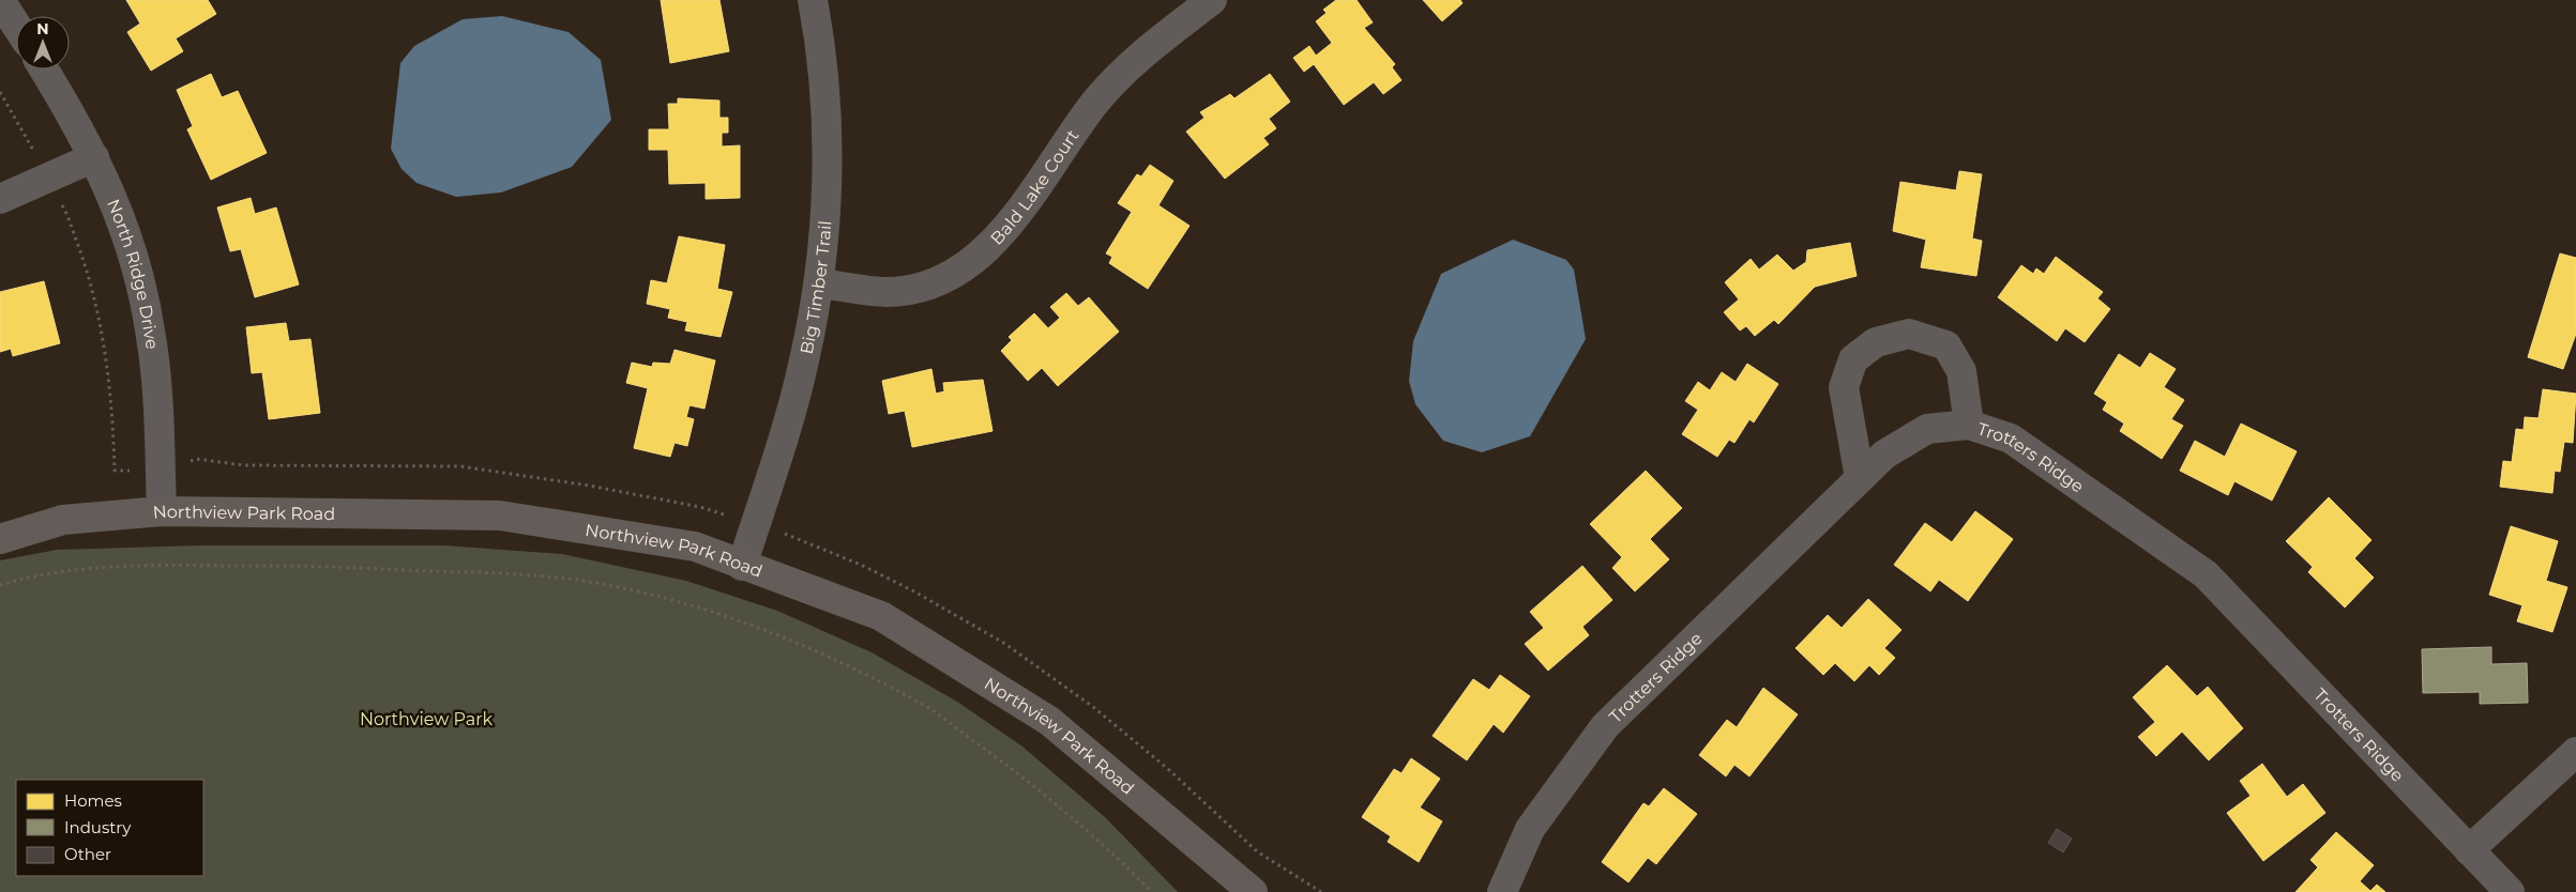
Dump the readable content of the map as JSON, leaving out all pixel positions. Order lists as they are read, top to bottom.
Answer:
{
  "streets": {
    "street": [
      "Bald Lake Court",
      "North Ridge Drive",
      "Big Timber Trail",
      "Trotters Ridge",
      "Northview Park Road"
    ]
  },
  "crossings": [
    ["Bald Lake Court", "Big Timber Trail"],
    ["North Ridge Drive", "Northview Park Road"],
    ["Big Timber Trail", "Northview Park Road"]
  ],
  "parks": ["Northview Park"],
  "legend": ["Homes", "Industry", "Other"],
  "north": "top"
}
